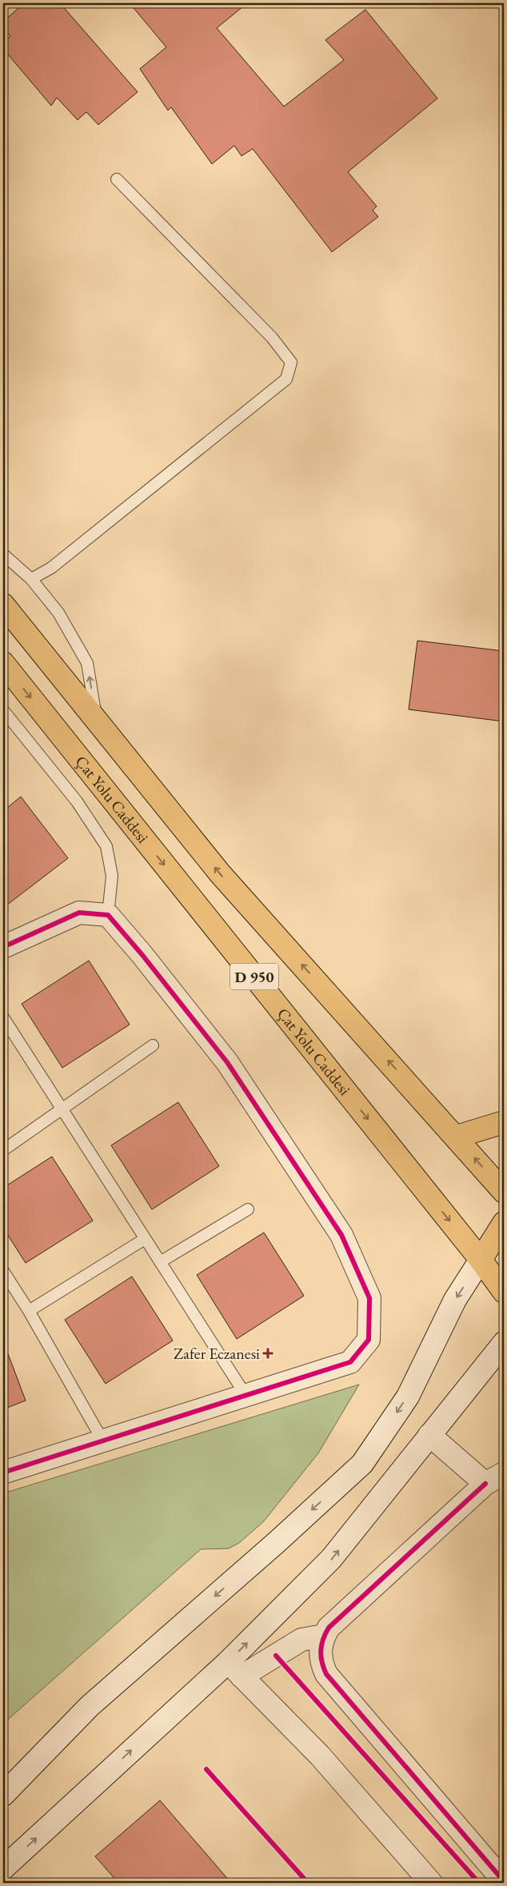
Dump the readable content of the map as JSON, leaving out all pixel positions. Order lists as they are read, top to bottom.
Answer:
{
  "streets": {
    "highway": ["Çat Yolu Caddesi", "D 950"]
  },
  "places": {
    "health": ["Zafer Eczanesi"]
  }
}
